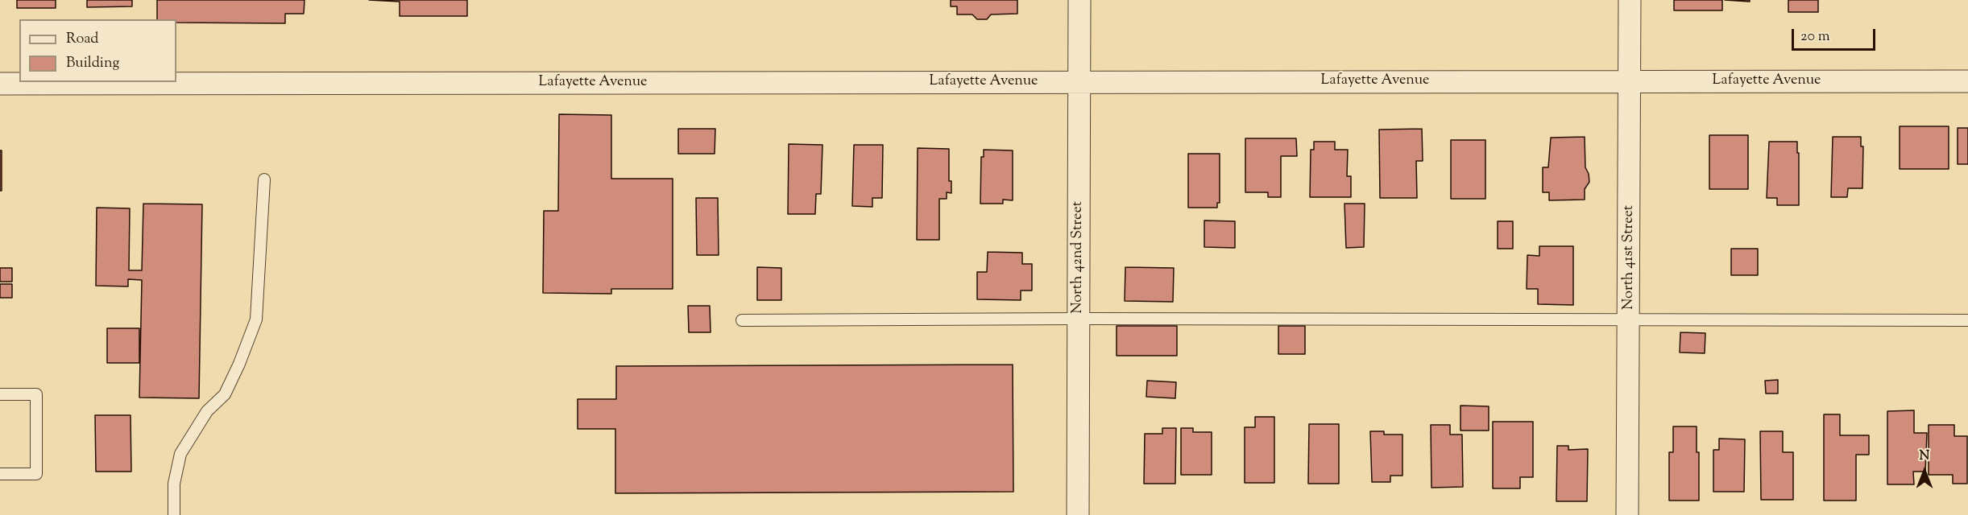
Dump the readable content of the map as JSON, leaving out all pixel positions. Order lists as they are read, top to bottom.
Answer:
{
  "streets": {
    "street": ["Lafayette Avenue", "North 42nd Street", "North 41st Street"]
  },
  "crossings": [
    ["Lafayette Avenue", "North 42nd Street"],
    ["Lafayette Avenue", "North 41st Street"]
  ],
  "legend": ["Road", "Building"],
  "scale_bar": "20 m",
  "north": "top"
}
